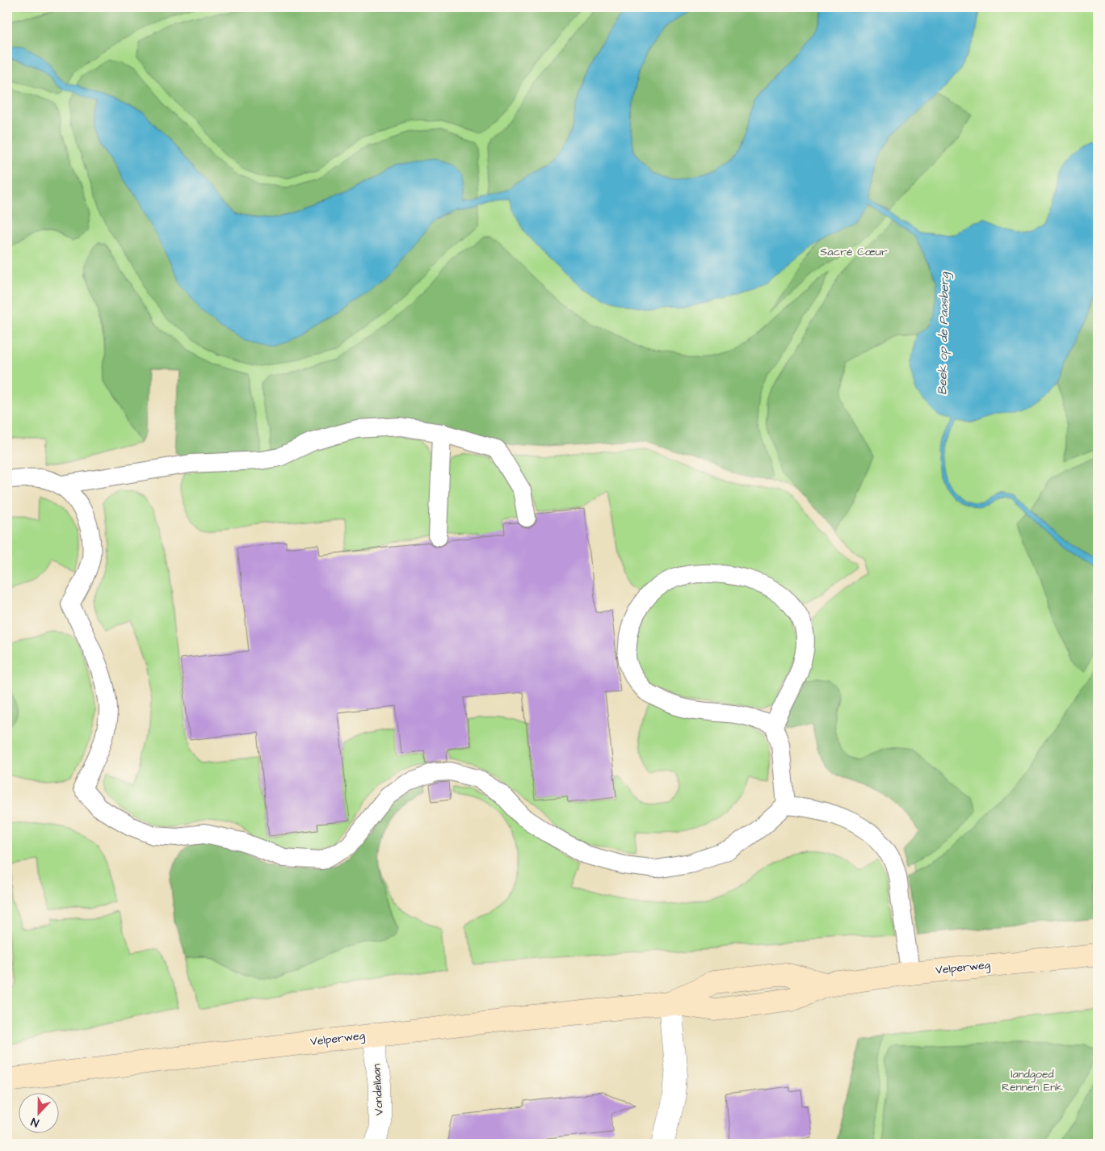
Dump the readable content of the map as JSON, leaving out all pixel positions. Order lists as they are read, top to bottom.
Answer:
{
  "streets": {
    "main road": ["Velperweg"],
    "street": ["Vondellaan"]
  },
  "crossings": [
    ["Velperweg", "Vondellaan"]
  ],
  "water": ["Beek op de Paasberg"],
  "parks": ["Sacré Cœur", "landgoed Rennen Enk"],
  "north": "bottom"
}
